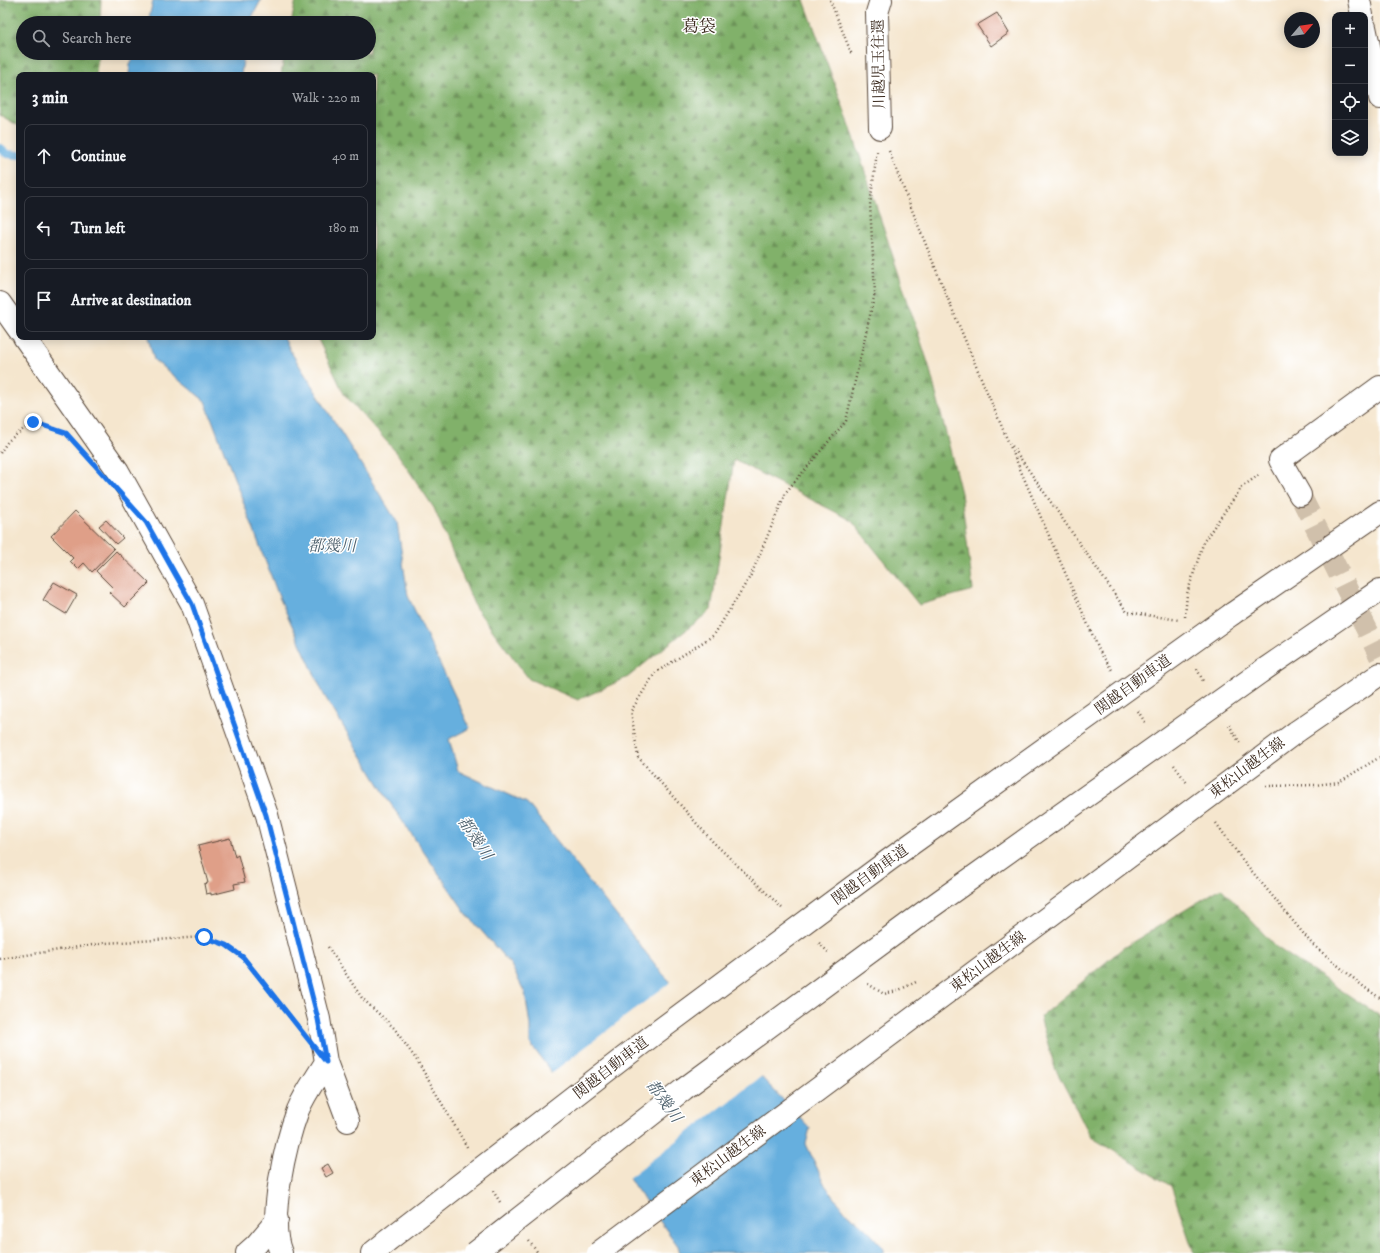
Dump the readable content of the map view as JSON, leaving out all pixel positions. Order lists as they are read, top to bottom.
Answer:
{
  "streets": {
    "main road": ["川越児玉往還", "関越自動車道", "東松山越生線"]
  },
  "districts": ["葛袋"],
  "water": ["都幾川"],
  "north": "top right",
  "page": {
    "map_buttons": ["+", "−"],
    "search": "Search here",
    "heading": ["3 min", "Walk · 220 m"],
    "list": [
      ["Continue", "40 m"],
      ["Turn left", "180 m"],
      "Arrive at destination"
    ]
  }
}
